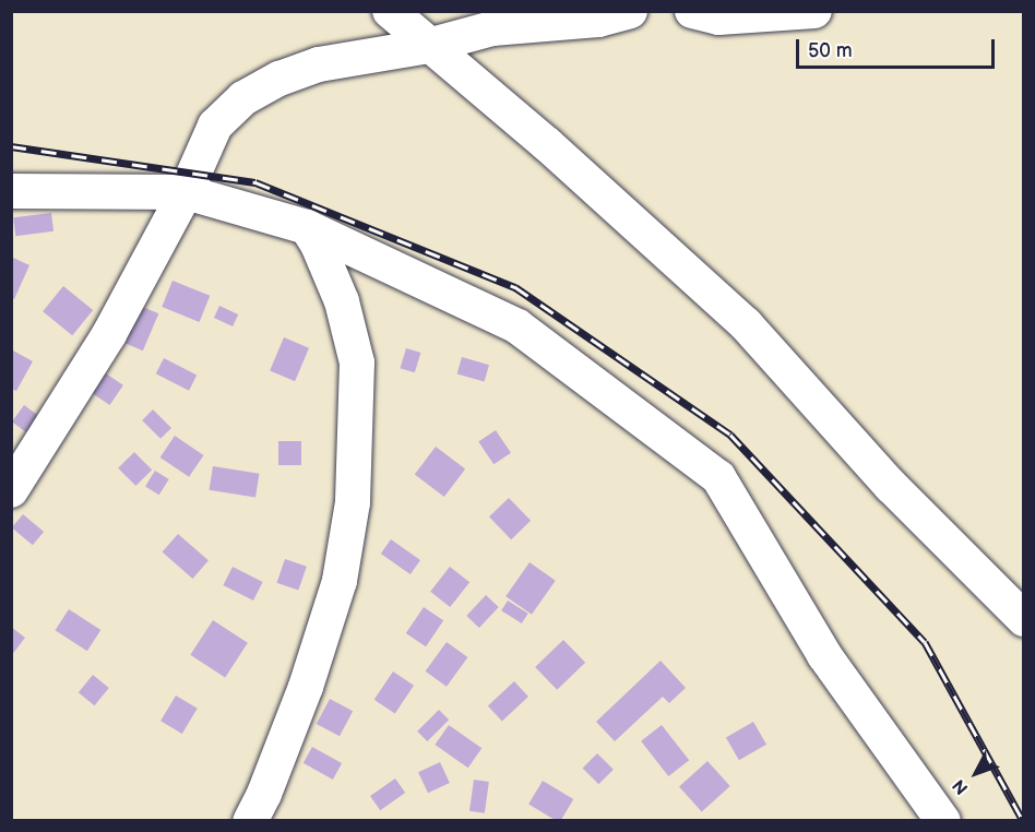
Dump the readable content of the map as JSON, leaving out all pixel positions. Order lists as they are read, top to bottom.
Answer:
{
  "scale_bar": "50 m",
  "north": "bottom left"
}
